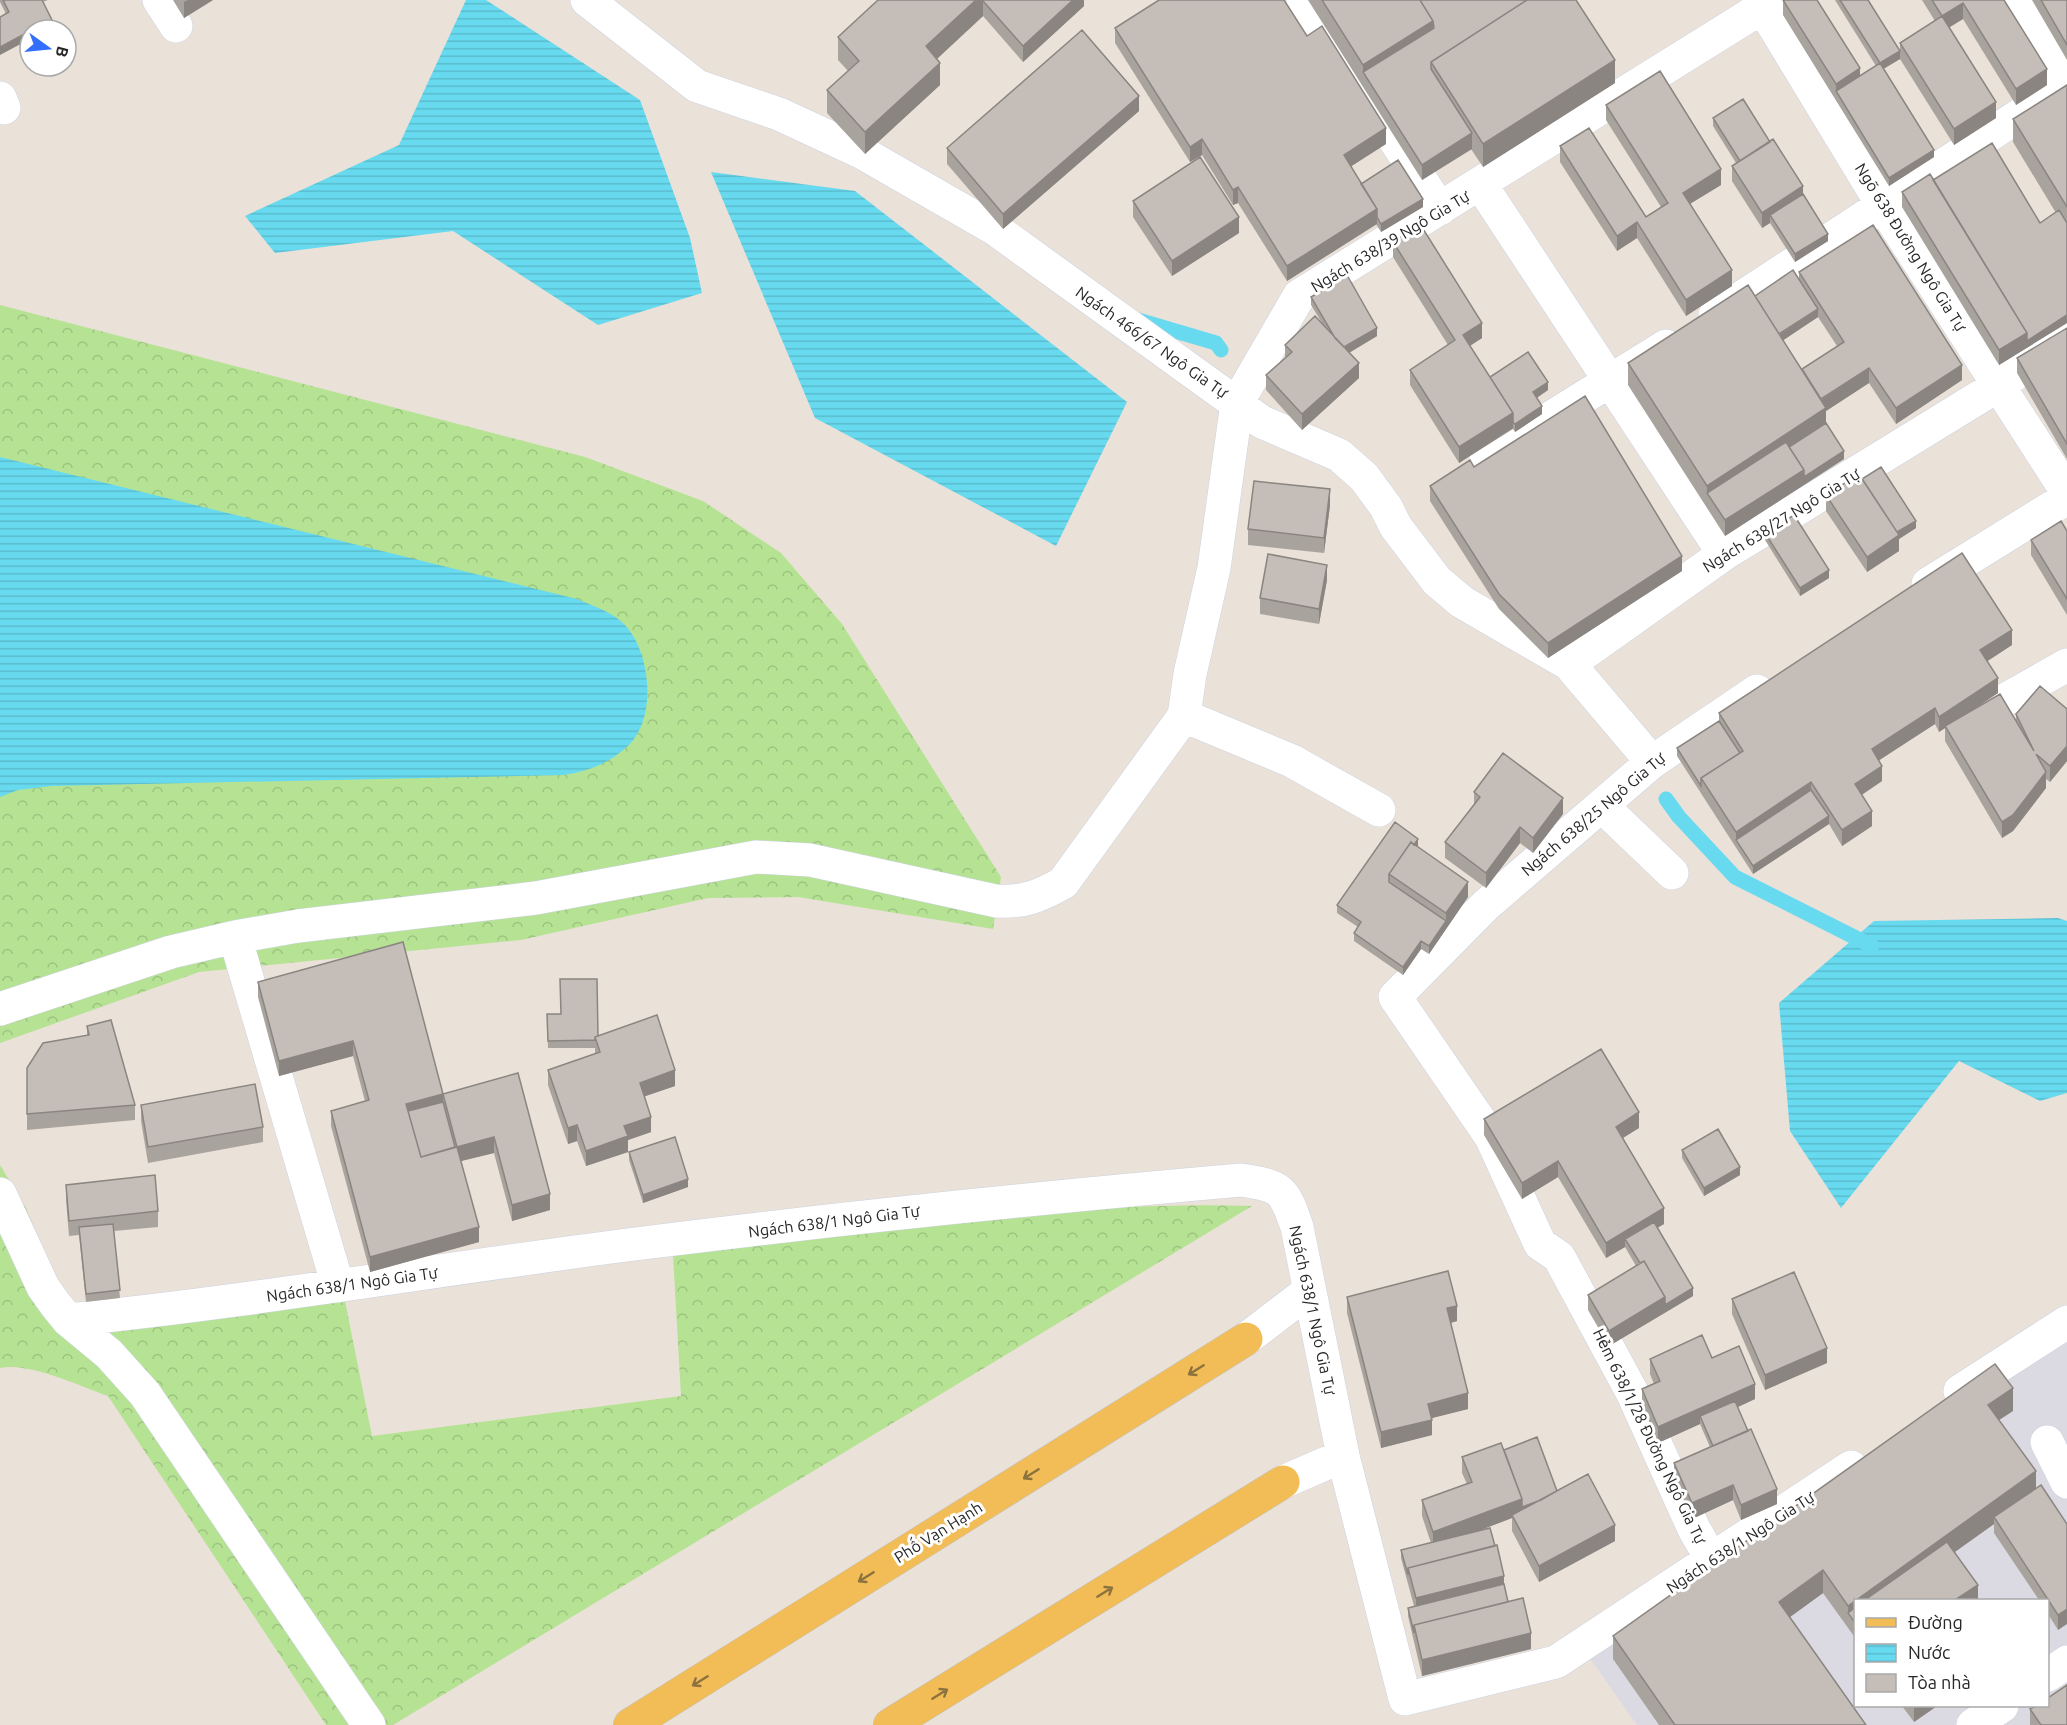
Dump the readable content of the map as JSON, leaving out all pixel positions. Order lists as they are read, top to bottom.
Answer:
{
  "streets": {
    "main road": ["Phố Vạn Hạnh"],
    "street": [
      "Ngách 638/39 Ngô Gia Tự",
      "Ngõ 638 Đường Ngô Gia Tự",
      "Ngách 466/67 Ngô Gia Tự",
      "Ngách 638/27 Ngô Gia Tự",
      "Ngách 638/25 Ngô Gia Tự",
      "Ngách 638/1 Ngô Gia Tự",
      "Hẻm 638/1/28 Đường Ngô Gia Tự"
    ]
  },
  "crossings": [
    ["Ngách 638/39 Ngô Gia Tự", "Ngõ 638 Đường Ngô Gia Tự"],
    ["Ngách 638/39 Ngô Gia Tự", "Ngách 466/67 Ngô Gia Tự"],
    ["Ngõ 638 Đường Ngô Gia Tự", "Ngách 638/27 Ngô Gia Tự"],
    ["Ngách 466/67 Ngô Gia Tự", "Ngách 638/27 Ngô Gia Tự"],
    ["Ngách 466/67 Ngô Gia Tự", "Ngách 638/25 Ngô Gia Tự"],
    ["Ngách 638/25 Ngô Gia Tự", "Hẻm 638/1/28 Đường Ngô Gia Tự"],
    ["Ngách 638/1 Ngô Gia Tự", "Hẻm 638/1/28 Đường Ngô Gia Tự"]
  ],
  "legend": ["Đường", "Nước", "Tòa nhà"],
  "north": "right"
}
